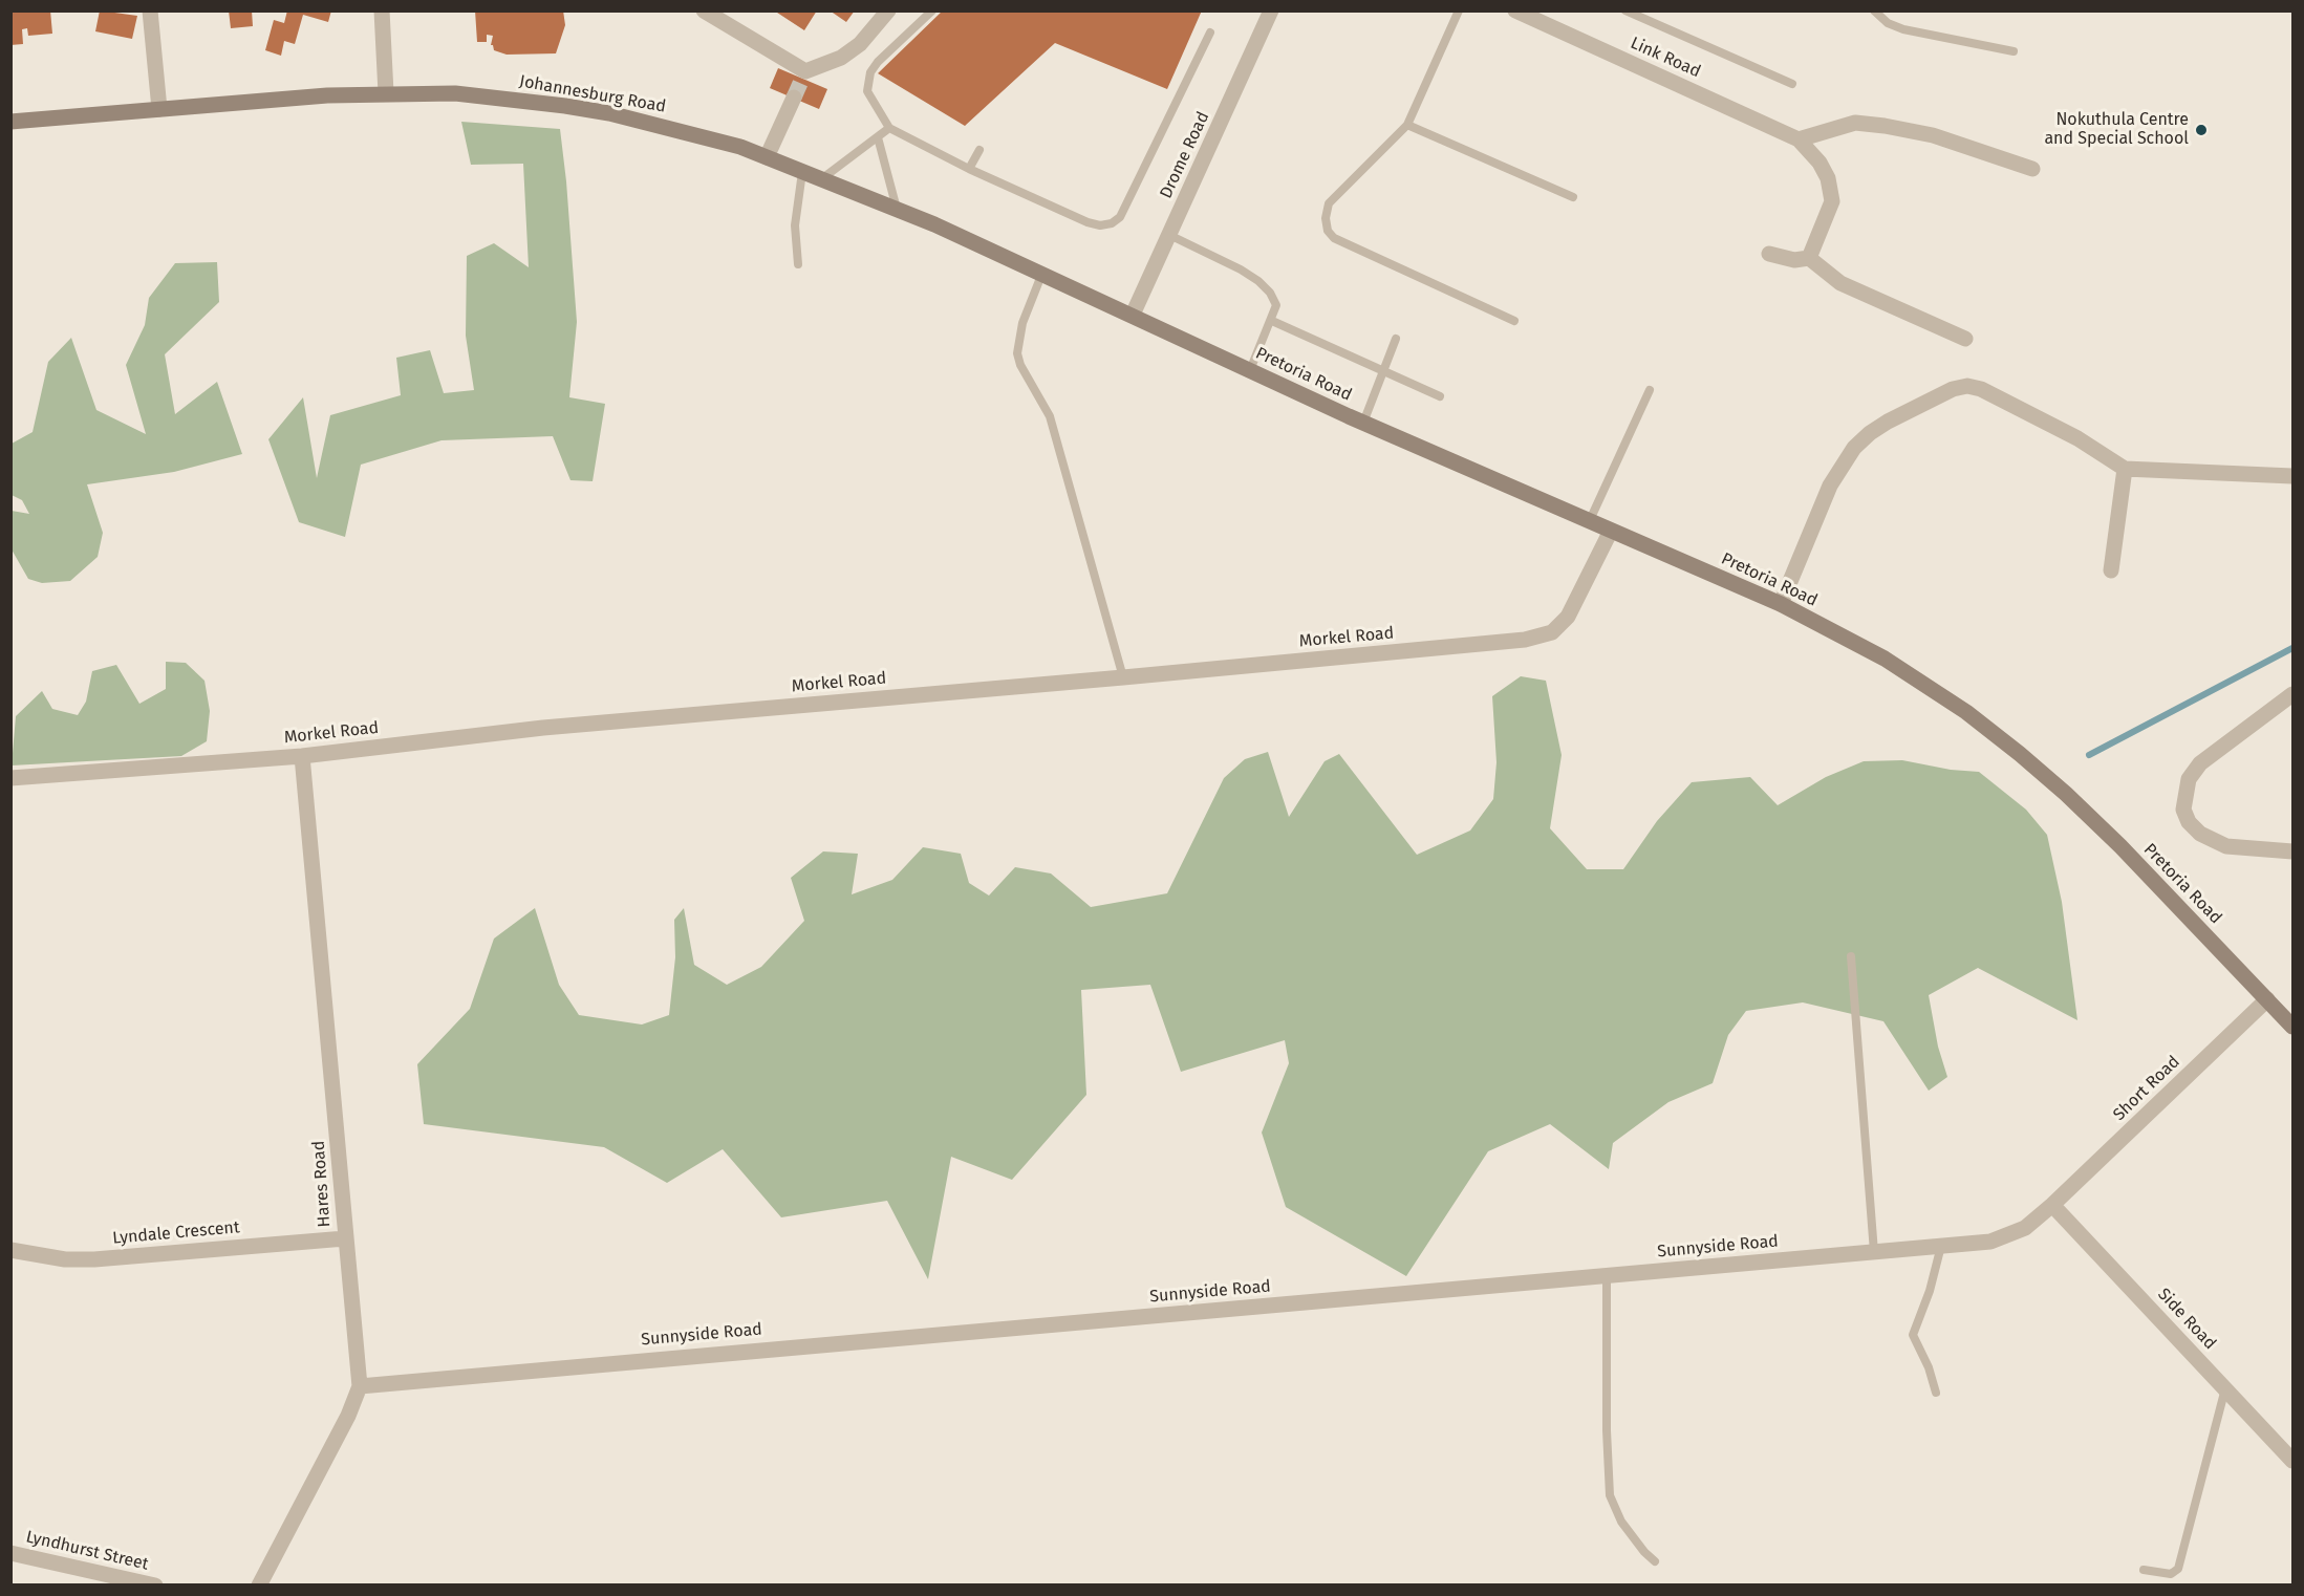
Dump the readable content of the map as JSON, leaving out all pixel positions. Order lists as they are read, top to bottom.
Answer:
{
  "streets": {
    "main road": ["Johannesburg Road", "Pretoria Road"],
    "street": [
      "Link Road",
      "Drome Road",
      "Morkel Road",
      "Short Road",
      "Hares Road",
      "Lyndale Crescent",
      "Sunnyside Road",
      "Side Road",
      "Lyndhurst Street"
    ]
  },
  "crossings": [
    ["Johannesburg Road", "Drome Road"],
    ["Johannesburg Road", "Pretoria Road"],
    ["Drome Road", "Pretoria Road"],
    ["Pretoria Road", "Morkel Road"],
    ["Pretoria Road", "Short Road"],
    ["Morkel Road", "Hares Road"],
    ["Short Road", "Sunnyside Road"],
    ["Short Road", "Side Road"],
    ["Hares Road", "Lyndale Crescent"],
    ["Hares Road", "Sunnyside Road"],
    ["Sunnyside Road", "Side Road"]
  ],
  "places": ["Nokuthula Centre and Special School"]
}
